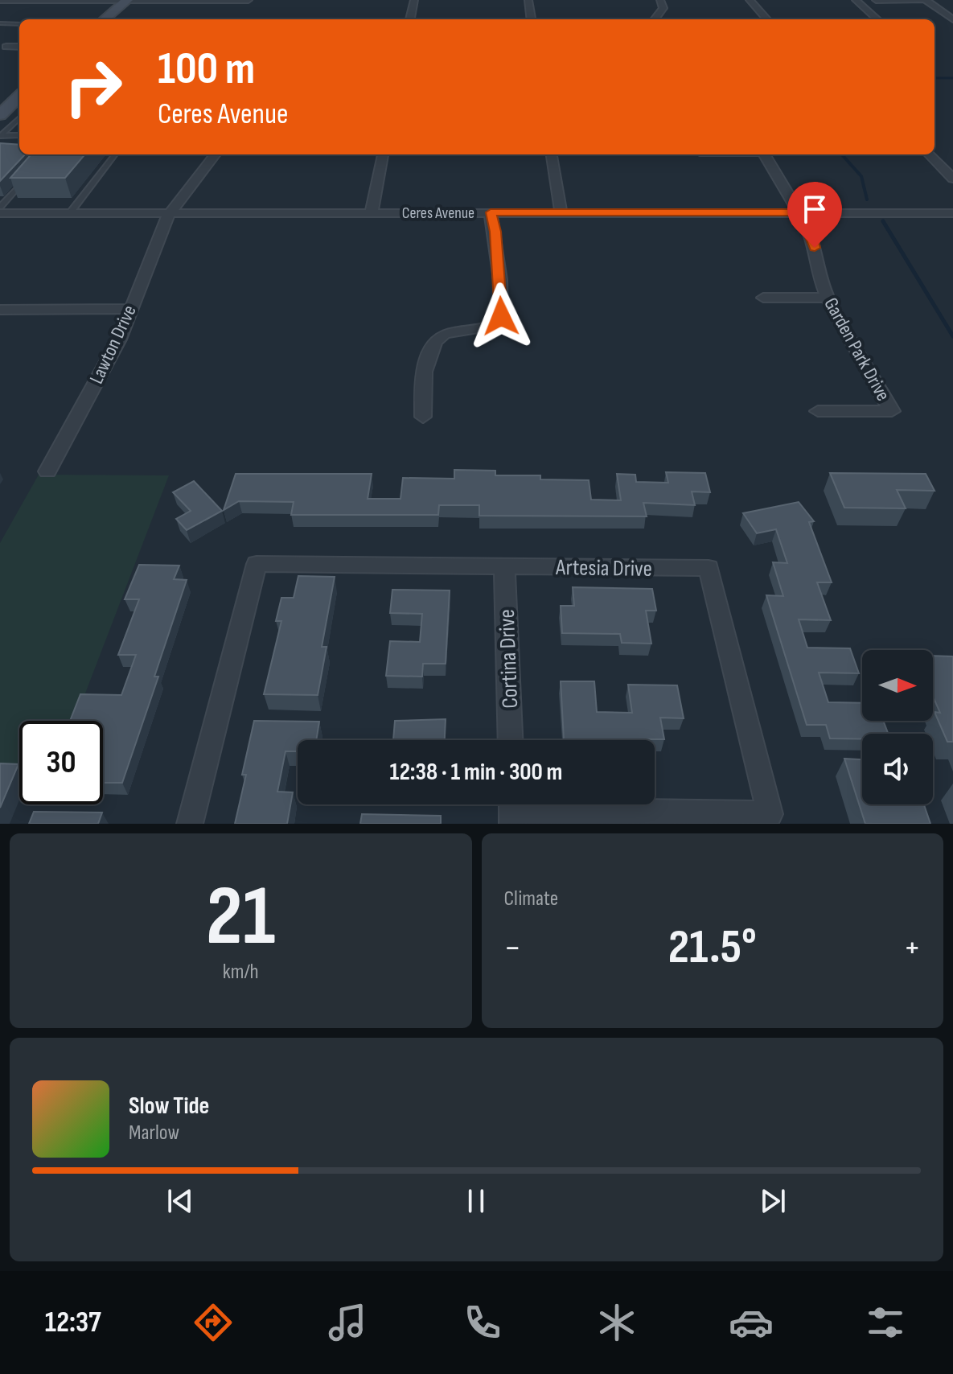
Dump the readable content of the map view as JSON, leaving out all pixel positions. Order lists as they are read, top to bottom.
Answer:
{
  "streets": {
    "street": [
      "Ceres Avenue",
      "Lawton Drive",
      "Garden Park Drive",
      "Artesia Drive",
      "Cortina Drive"
    ]
  },
  "crossings": [
    ["Ceres Avenue", "Lawton Drive"],
    ["Ceres Avenue", "Garden Park Drive"],
    ["Artesia Drive", "Cortina Drive"]
  ],
  "north": "right",
  "page": {
    "turn": ["100 m", "Ceres Avenue"],
    "limit": "30",
    "trip": "12:38 · 1 min · 300 m",
    "tile": [
      ["21", "km/h"],
      "Climate"
    ],
    "heat": ["−", "21.5°", "+"],
    "song": ["Slow Tide", "Marlow"],
    "tabs": "12:37"
  }
}
